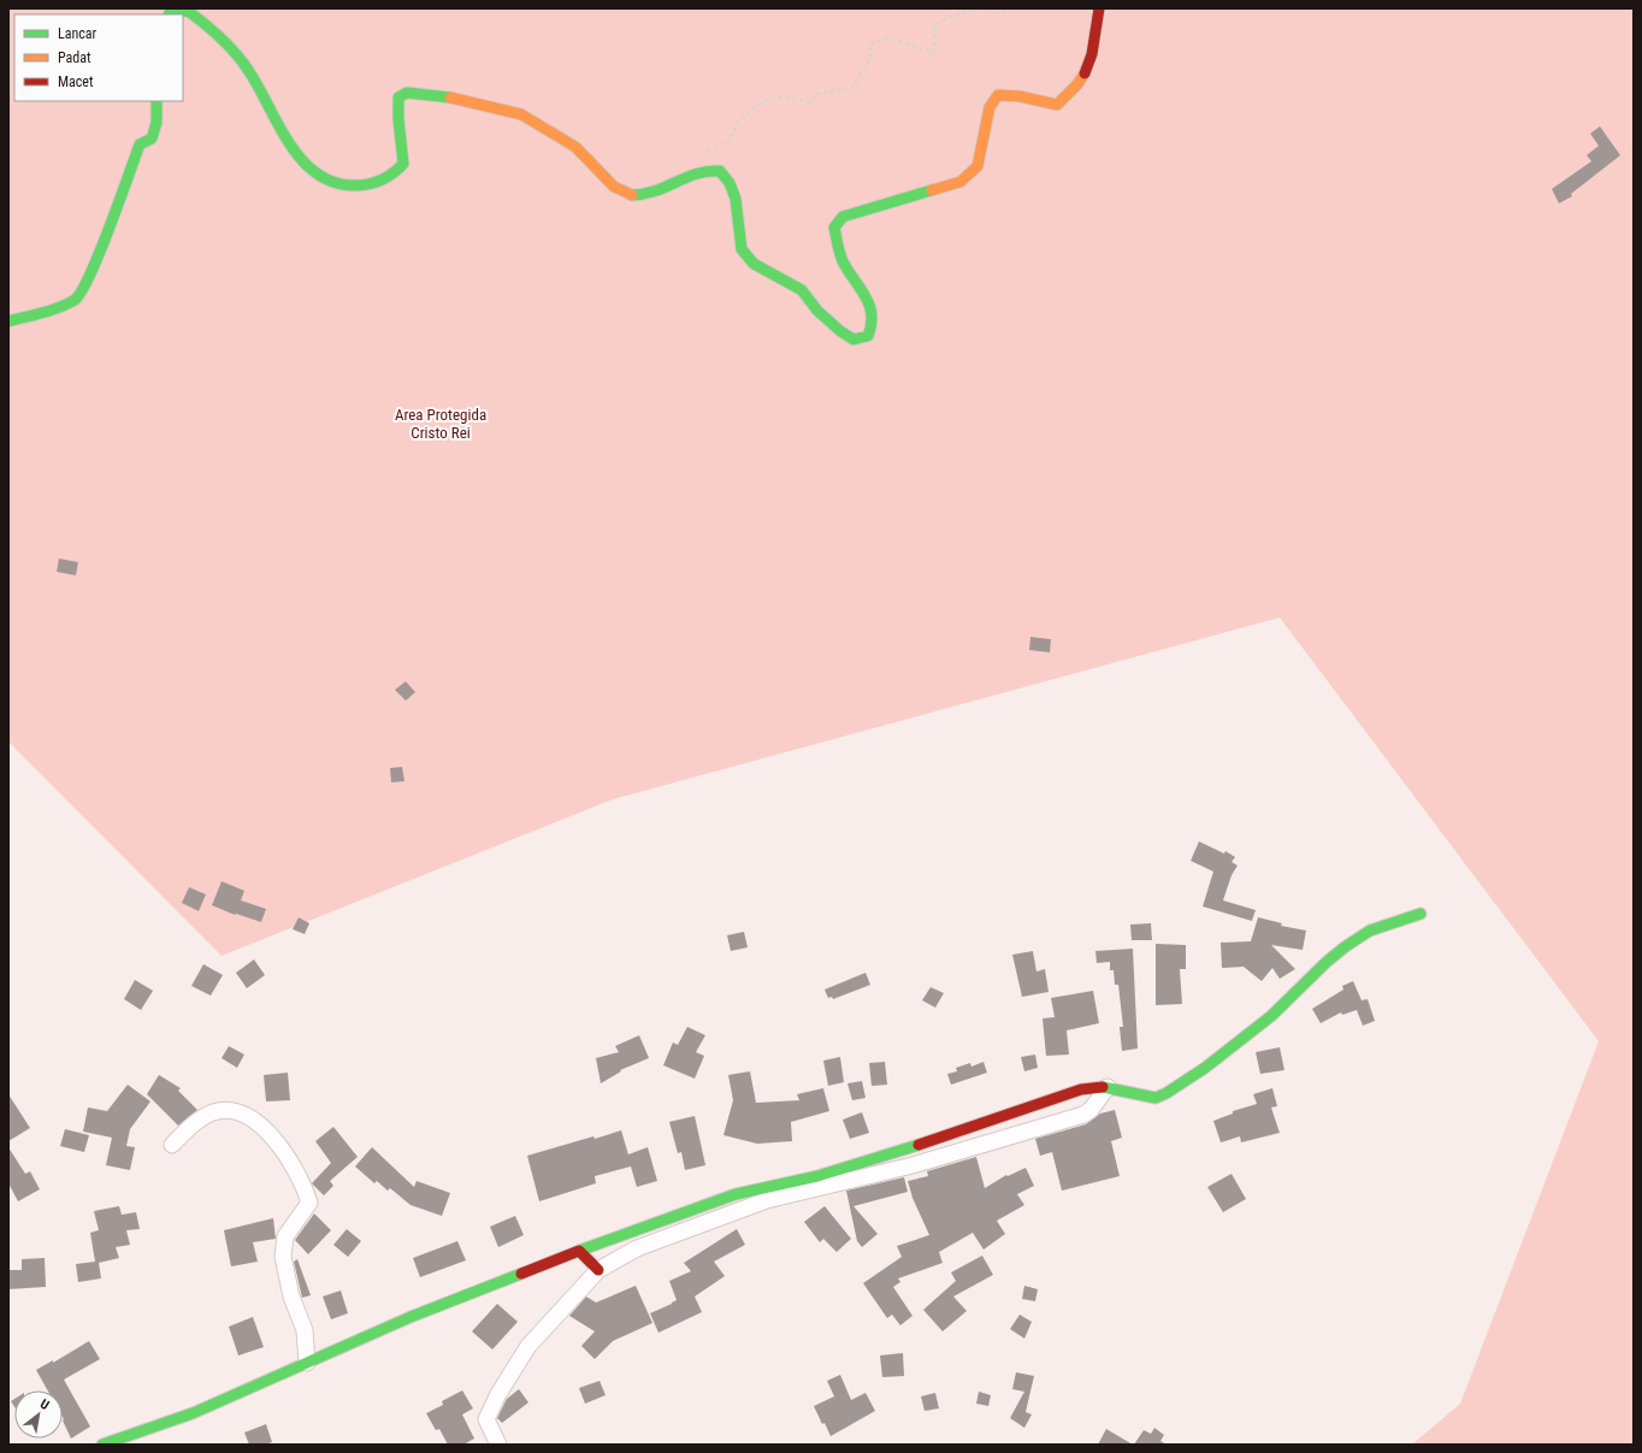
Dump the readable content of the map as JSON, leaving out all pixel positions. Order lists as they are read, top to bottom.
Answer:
{
  "parks": ["Area Protegida Cristo Rei"],
  "legend": ["Lancar", "Padat", "Macet"],
  "north": "top right"
}
